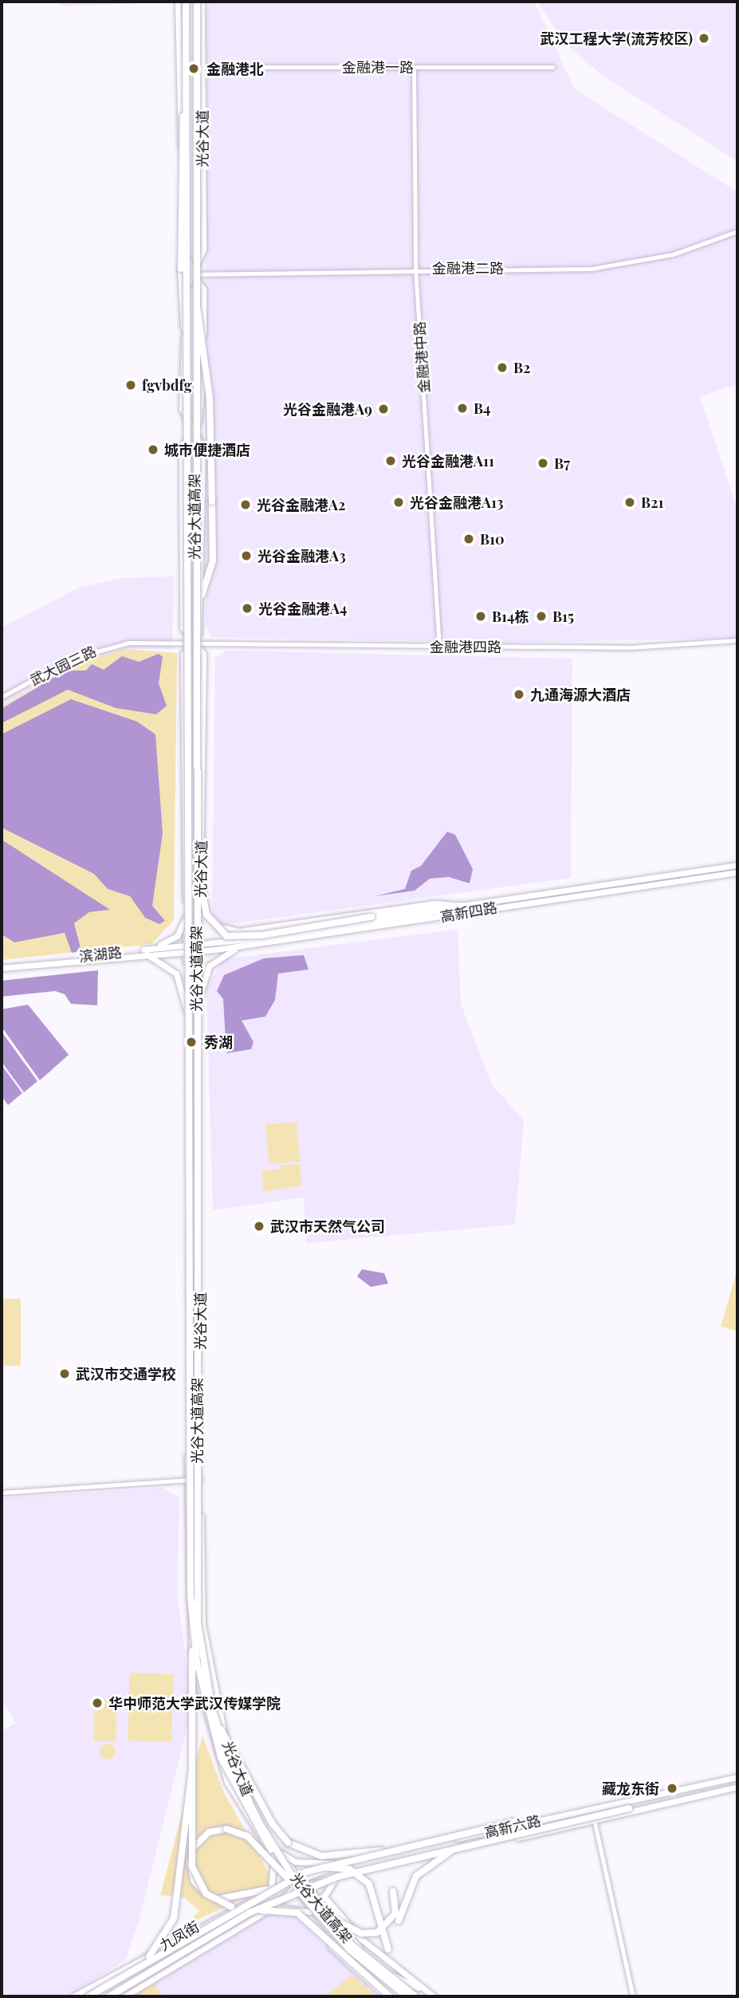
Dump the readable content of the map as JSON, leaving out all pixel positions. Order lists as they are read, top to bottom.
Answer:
{
  "streets": {
    "highway": ["光谷大道高架"],
    "main road": [
      "光谷大道",
      "高新四路",
      "滨湖路",
      "高新六路",
      "九凤街"
    ],
    "street": [
      "金融港一路",
      "金融港二路",
      "金融港中路",
      "金融港四路",
      "武大园三路"
    ]
  },
  "crossings": [
    ["金融港一路", "光谷大道"],
    ["金融港一路", "金融港中路"],
    ["光谷大道", "金融港二路"],
    ["光谷大道", "光谷大道高架"],
    ["光谷大道", "金融港四路"],
    ["光谷大道", "武大园三路"],
    ["光谷大道", "高新四路"],
    ["光谷大道", "滨湖路"],
    ["光谷大道", "高新六路"],
    ["光谷大道", "九凤街"],
    ["金融港二路", "金融港中路"],
    ["金融港中路", "金融港四路"],
    ["光谷大道高架", "高新六路"],
    ["光谷大道高架", "九凤街"],
    ["金融港四路", "武大园三路"],
    ["高新四路", "滨湖路"],
    ["高新六路", "九凤街"]
  ],
  "places": [
    "武汉工程大学(流芳校区)",
    "金融港北",
    "B2",
    "fgvbdfg",
    "B4",
    "光谷金融港A9",
    "城市便捷酒店",
    "光谷金融港A11",
    "B7",
    "光谷金融港A13",
    "B21",
    "光谷金融港A2",
    "B10",
    "光谷金融港A3",
    "光谷金融港A4",
    "B14栋",
    "B15",
    "九通海源大酒店",
    "秀湖",
    "武汉市天然气公司",
    "武汉市交通学校",
    "华中师范大学武汉传媒学院",
    "藏龙东街"
  ]
}
